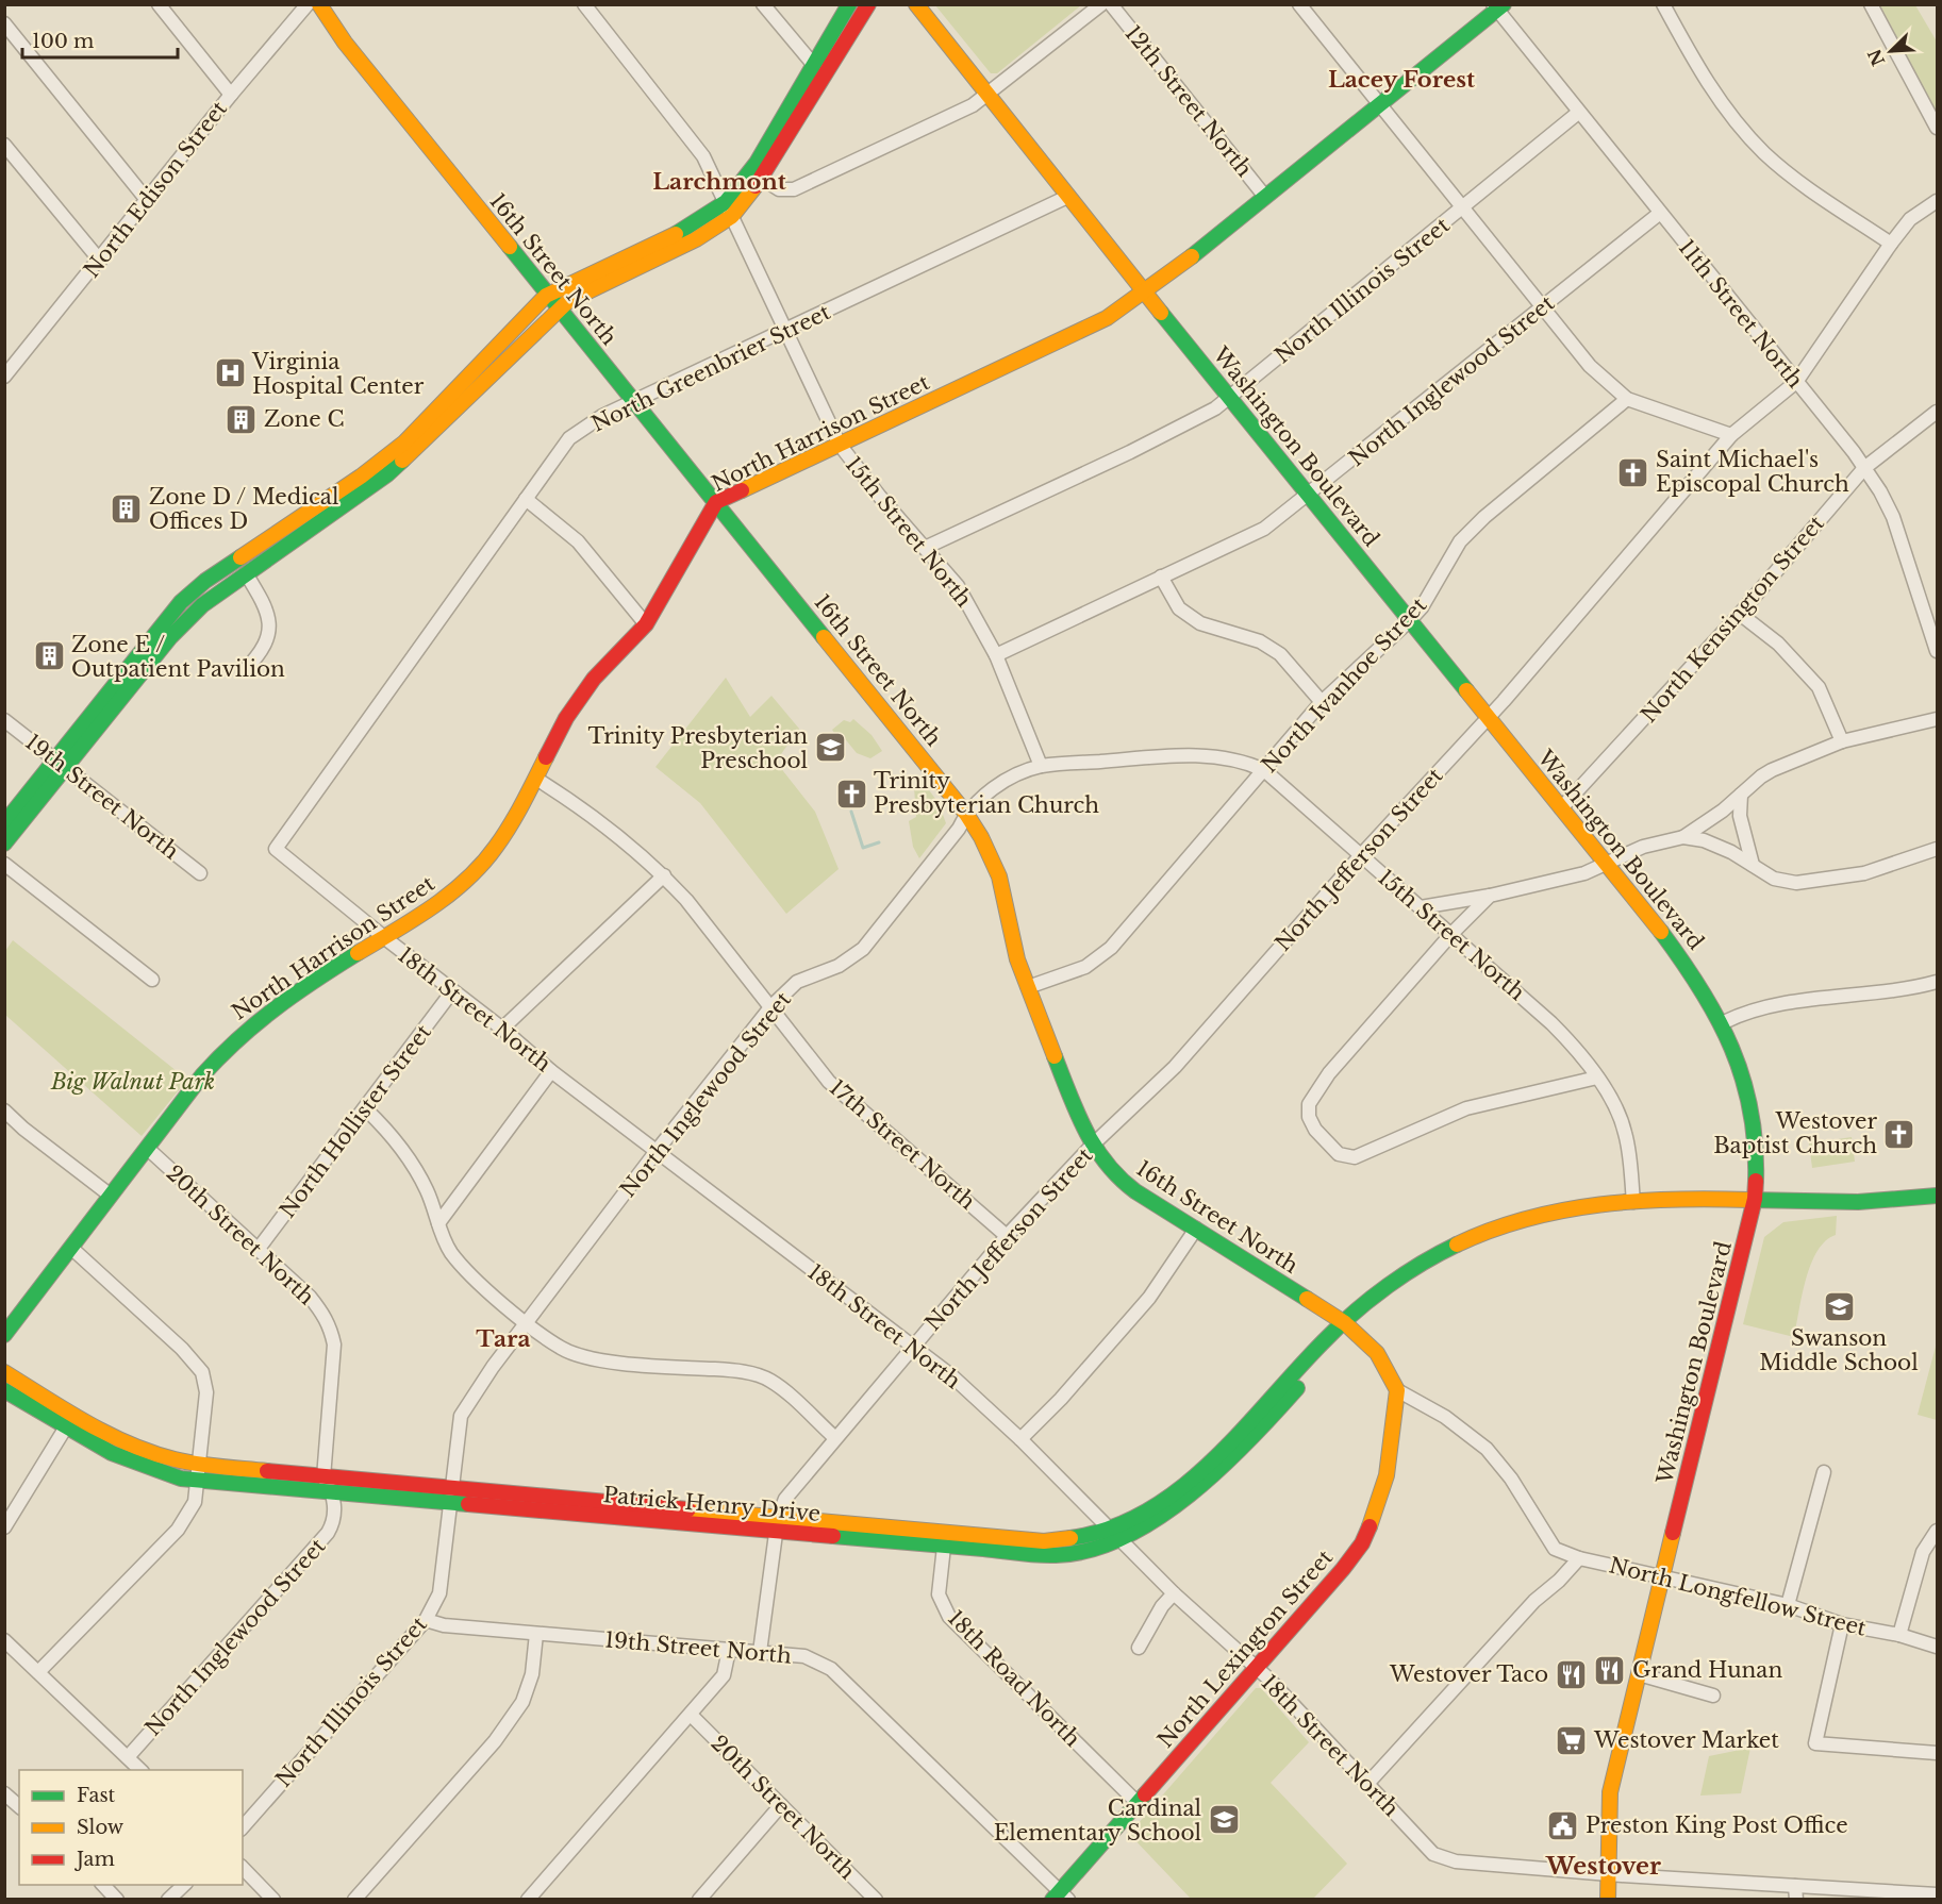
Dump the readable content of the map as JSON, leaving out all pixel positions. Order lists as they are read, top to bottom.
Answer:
{
  "streets": {
    "street": [
      "12th Street North",
      "North Edison Street",
      "16th Street North",
      "North Illinois Street",
      "11th Street North",
      "North Greenbrier Street",
      "North Inglewood Street",
      "North Harrison Street",
      "Washington Boulevard",
      "15th Street North",
      "North Kensington Street",
      "North Ivanhoe Street",
      "19th Street North",
      "North Jefferson Street",
      "18th Street North",
      "North Hollister Street",
      "17th Street North",
      "20th Street North",
      "Patrick Henry Drive",
      "North Longfellow Street",
      "North Lexington Street",
      "18th Road North"
    ]
  },
  "crossings": [
    ["12th Street North", "North Harrison Street"],
    ["16th Street North", "North Greenbrier Street"],
    ["16th Street North", "North Inglewood Street"],
    ["16th Street North", "North Harrison Street"],
    ["16th Street North", "North Ivanhoe Street"],
    ["16th Street North", "North Jefferson Street"],
    ["16th Street North", "Patrick Henry Drive"],
    ["16th Street North", "North Lexington Street"],
    ["North Illinois Street", "11th Street North"],
    ["North Illinois Street", "North Inglewood Street"],
    ["North Illinois Street", "Washington Boulevard"],
    ["North Illinois Street", "15th Street North"],
    ["North Illinois Street", "19th Street North"],
    ["North Illinois Street", "Patrick Henry Drive"],
    ["11th Street North", "North Inglewood Street"],
    ["11th Street North", "North Harrison Street"],
    ["11th Street North", "North Kensington Street"],
    ["11th Street North", "North Jefferson Street"],
    ["North Greenbrier Street", "Washington Boulevard"],
    ["North Greenbrier Street", "15th Street North"],
    ["North Greenbrier Street", "18th Street North"],
    ["North Inglewood Street", "Washington Boulevard"],
    ["North Inglewood Street", "15th Street North"],
    ["North Inglewood Street", "18th Street North"],
    ["North Inglewood Street", "17th Street North"],
    ["North Inglewood Street", "Patrick Henry Drive"],
    ["North Harrison Street", "Washington Boulevard"],
    ["North Harrison Street", "15th Street North"],
    ["North Harrison Street", "18th Street North"],
    ["North Harrison Street", "17th Street North"],
    ["North Harrison Street", "20th Street North"],
    ["Washington Boulevard", "North Kensington Street"],
    ["Washington Boulevard", "North Ivanhoe Street"],
    ["Washington Boulevard", "North Jefferson Street"],
    ["Washington Boulevard", "18th Street North"],
    ["Washington Boulevard", "Patrick Henry Drive"],
    ["Washington Boulevard", "North Longfellow Street"],
    ["15th Street North", "North Ivanhoe Street"],
    ["15th Street North", "North Jefferson Street"],
    ["15th Street North", "Patrick Henry Drive"],
    ["19th Street North", "North Lexington Street"],
    ["North Jefferson Street", "18th Street North"],
    ["North Jefferson Street", "17th Street North"],
    ["North Jefferson Street", "Patrick Henry Drive"],
    ["18th Street North", "North Hollister Street"],
    ["18th Street North", "Patrick Henry Drive"],
    ["18th Street North", "North Lexington Street"],
    ["North Hollister Street", "20th Street North"],
    ["20th Street North", "Patrick Henry Drive"],
    ["Patrick Henry Drive", "18th Road North"],
    ["North Lexington Street", "18th Road North"]
  ],
  "districts": [
    "Lacey Forest",
    "Larchmont",
    "Tara",
    "Westover"
  ],
  "parks": ["Big Walnut Park"],
  "places": {
    "hospital": ["Virginia Hospital Center"],
    "building": ["Zone C", "Zone D / Medical Offices D", "Zone E / Outpatient Pavilion"],
    "church": ["Saint Michael's Episcopal Church", "Trinity Presbyterian Church", "Westover Baptist Church"],
    "school or university": ["Trinity Presbyterian Preschool", "Swanson Middle School", "Cardinal Elementary School"],
    "restaurant": ["Grand Hunan", "Westover Taco"],
    "supermarket": ["Westover Market"],
    "public building": ["Preston King Post Office"]
  },
  "legend": ["Fast", "Slow", "Jam"],
  "scale_bar": "100 m",
  "north": "bottom left"
}
